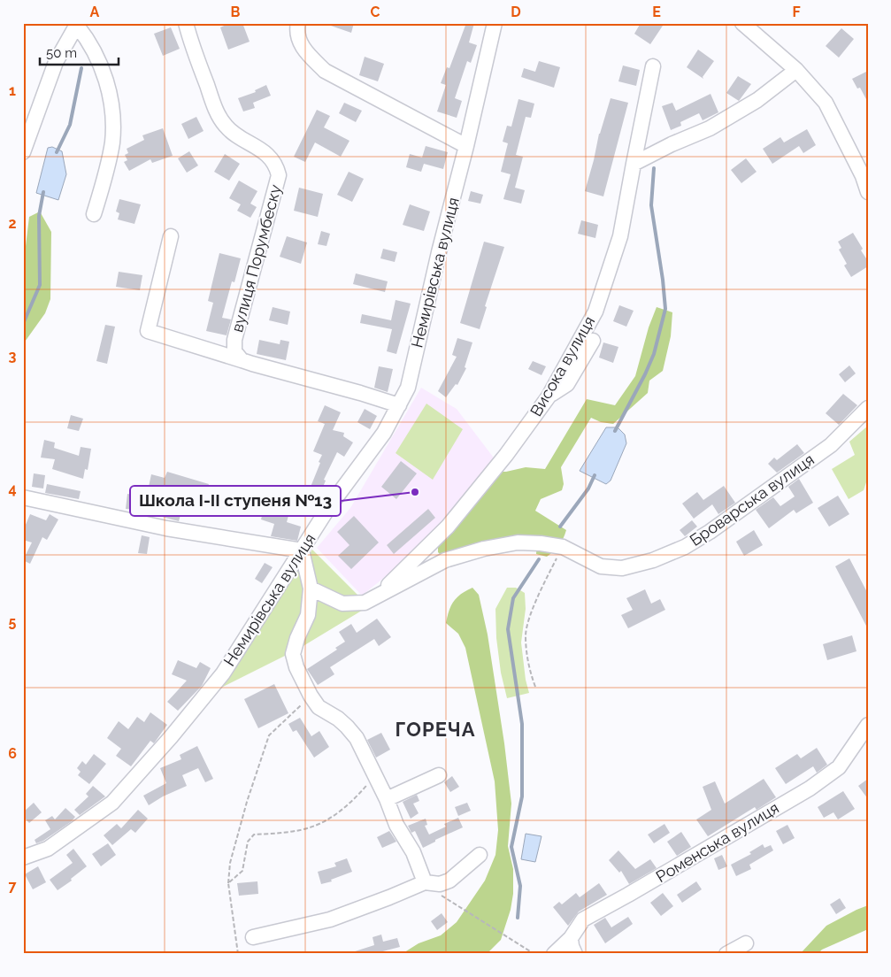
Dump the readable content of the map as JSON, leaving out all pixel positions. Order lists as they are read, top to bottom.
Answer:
{
  "streets": {
    "street": [
      "вулиця Порумбеску",
      "Немирівська вулиця",
      "Висока вулиця",
      "Броварська вулиця",
      "Роменська вулиця"
    ]
  },
  "crossings": [
    ["Висока вулиця", "Броварська вулиця"]
  ],
  "districts": ["ГОРЕЧА"],
  "places": ["Школа I-II ступеня №13"],
  "scale_bar": "50 m",
  "grid": {
    "columns": [
      "A",
      "B",
      "C",
      "D",
      "E",
      "F"
    ],
    "rows": [
      "1",
      "2",
      "3",
      "4",
      "5",
      "6",
      "7"
    ]
  }
}
